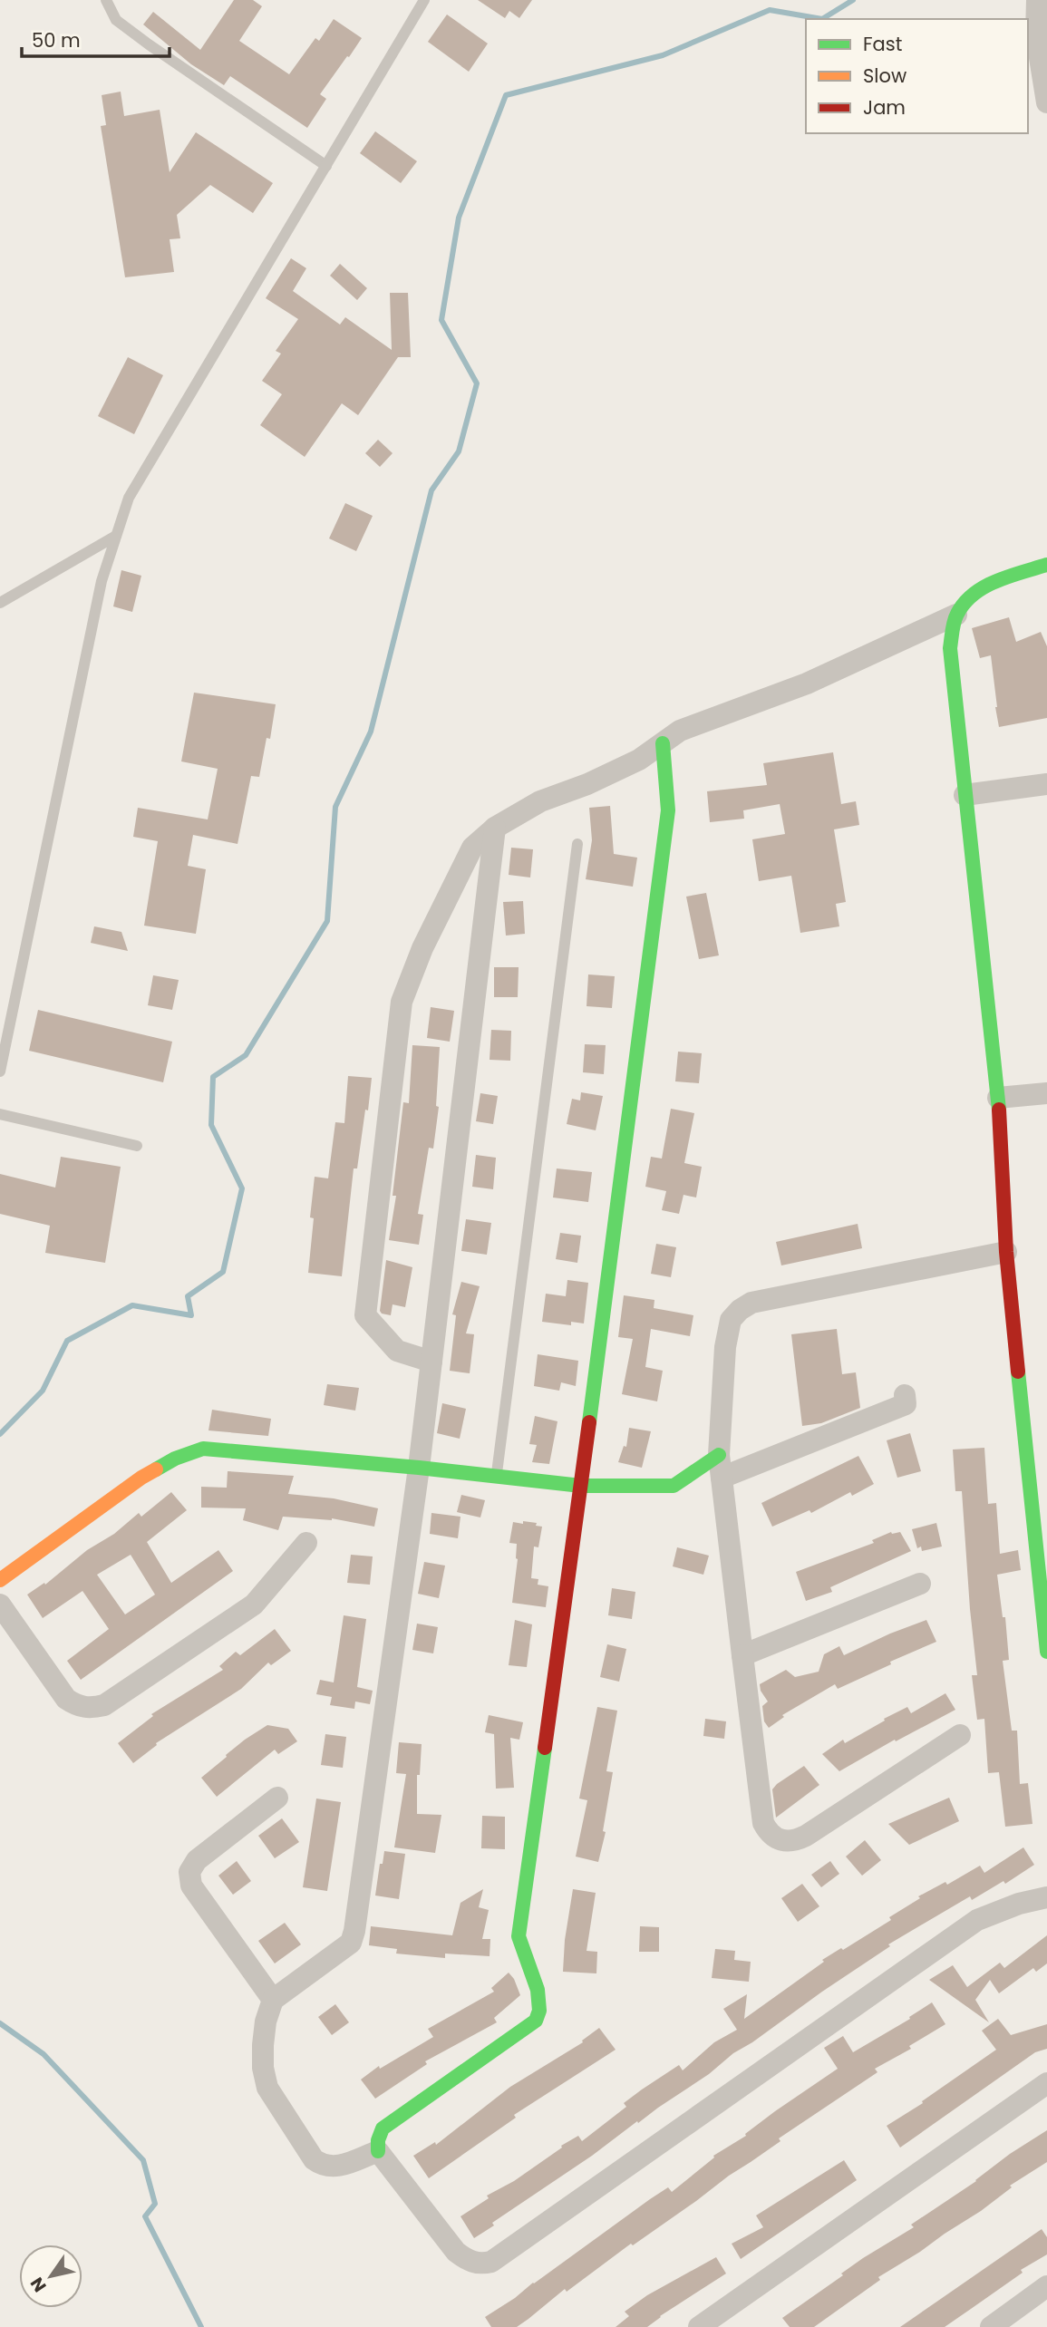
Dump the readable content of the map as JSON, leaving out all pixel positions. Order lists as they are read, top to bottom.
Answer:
{
  "legend": ["Fast", "Slow", "Jam"],
  "scale_bar": "50 m",
  "north": "bottom left"
}
